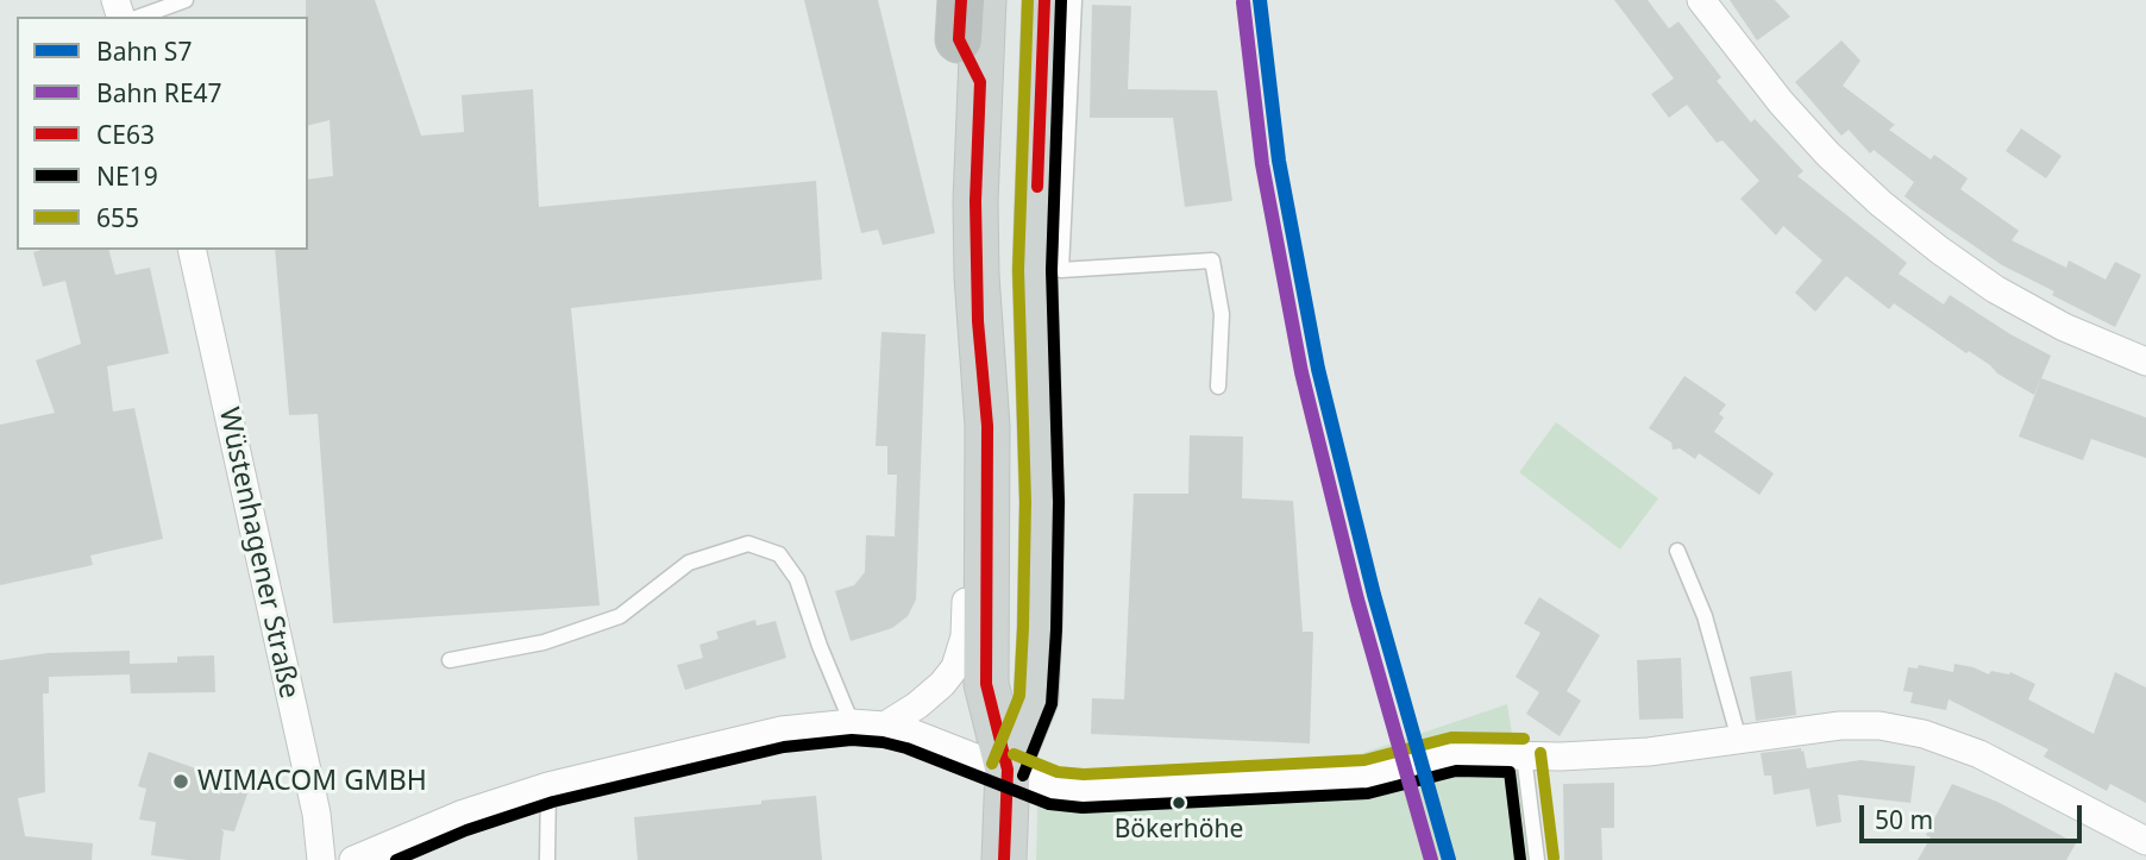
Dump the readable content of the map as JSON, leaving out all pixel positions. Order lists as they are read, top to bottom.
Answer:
{
  "streets": {
    "street": ["Wüstenhagener Straße"]
  },
  "places": ["WIMACOM GMBH", "Bökerhöhe"],
  "lines": [
    "rail line S7",
    "transit line CE63",
    "transit line NE19",
    "transit line 655",
    "rail line RE47"
  ],
  "legend": [
    "Bahn S7",
    "Bahn RE47",
    "CE63",
    "NE19",
    "655"
  ],
  "scale_bar": "50 m"
}
